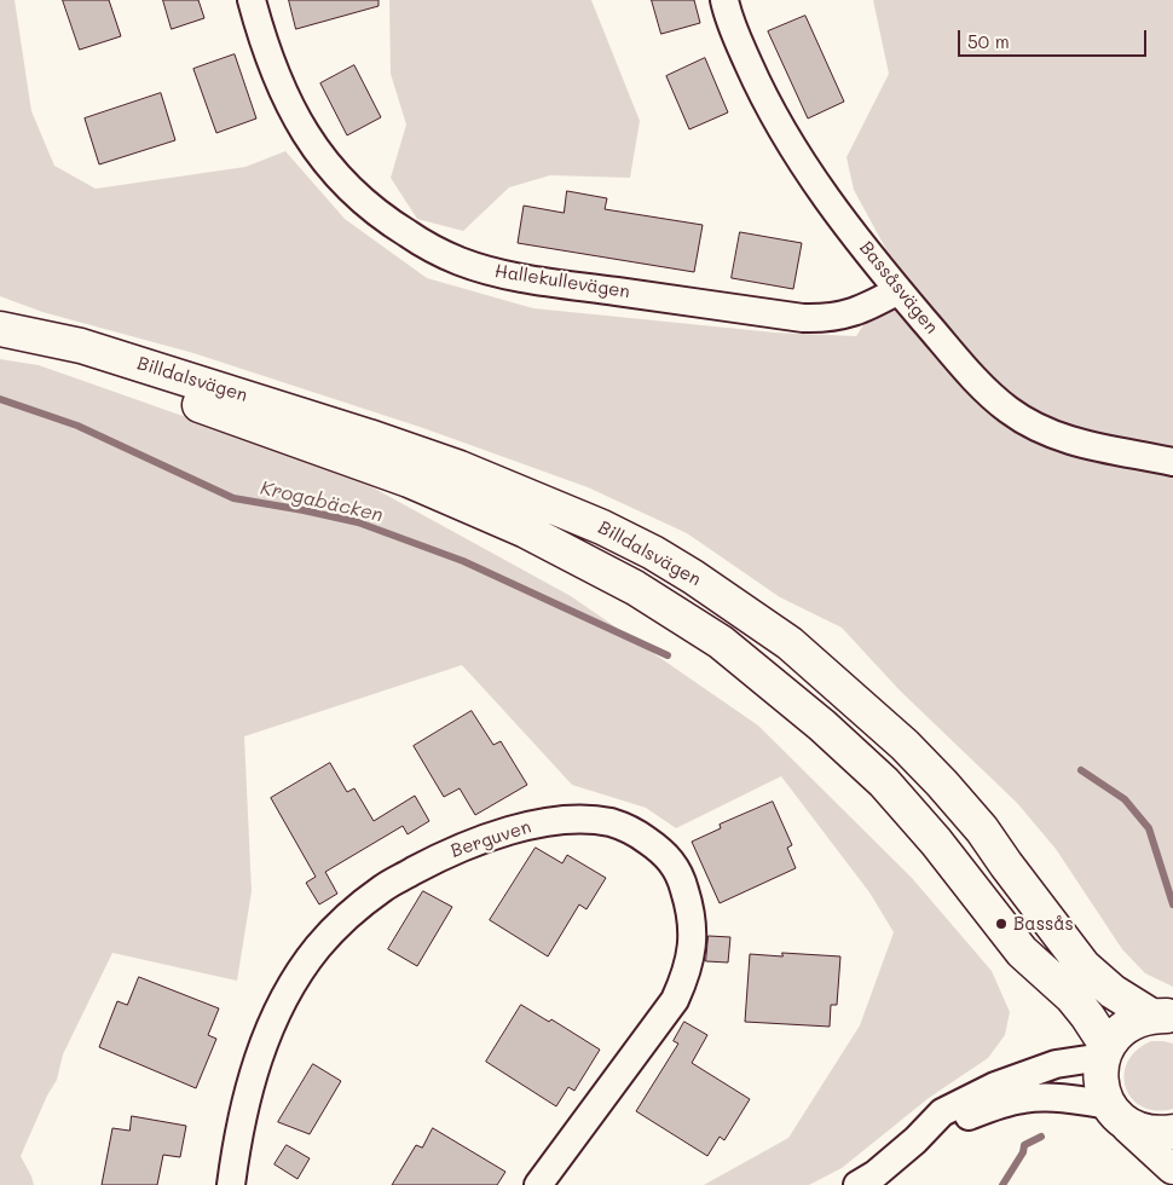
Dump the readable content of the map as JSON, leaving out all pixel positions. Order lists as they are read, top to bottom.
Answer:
{
  "streets": {
    "street": [
      "Hallekullevägen",
      "Bassåsvägen",
      "Billdalsvägen",
      "Berguven"
    ]
  },
  "crossings": [
    ["Hallekullevägen", "Bassåsvägen"]
  ],
  "water": ["Krogabäcken"],
  "places": ["Bassås"],
  "scale_bar": "50 m"
}
